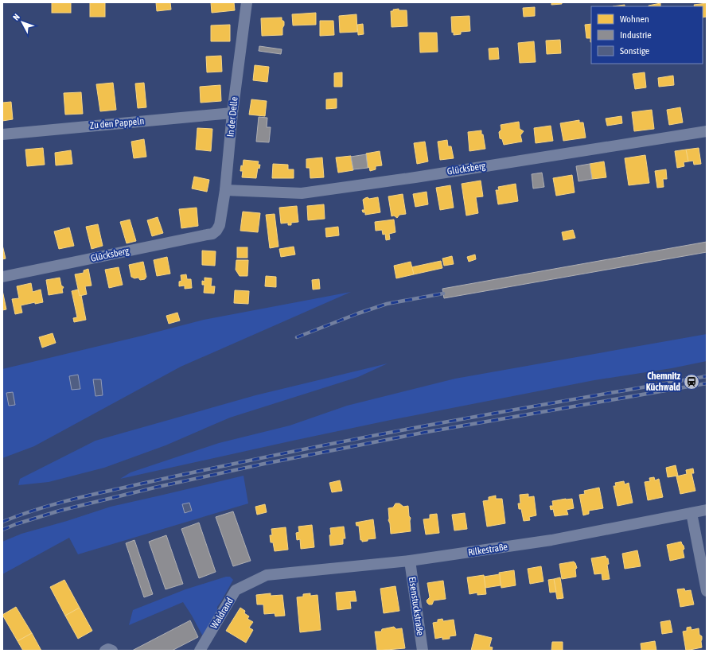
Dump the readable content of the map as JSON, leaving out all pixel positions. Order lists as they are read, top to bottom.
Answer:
{
  "streets": {
    "street": [
      "In der Delle",
      "Zu den Pappeln",
      "Glücksberg",
      "Rilkestraße",
      "Eisenstuckstraße",
      "Waldrand"
    ]
  },
  "crossings": [
    ["In der Delle", "Zu den Pappeln"],
    ["In der Delle", "Glücksberg"],
    ["Rilkestraße", "Eisenstuckstraße"],
    ["Rilkestraße", "Waldrand"]
  ],
  "places": {
    "station": ["Chemnitz Küchwald"]
  },
  "legend": ["Wohnen", "Industrie", "Sonstige"],
  "north": "top left"
}
